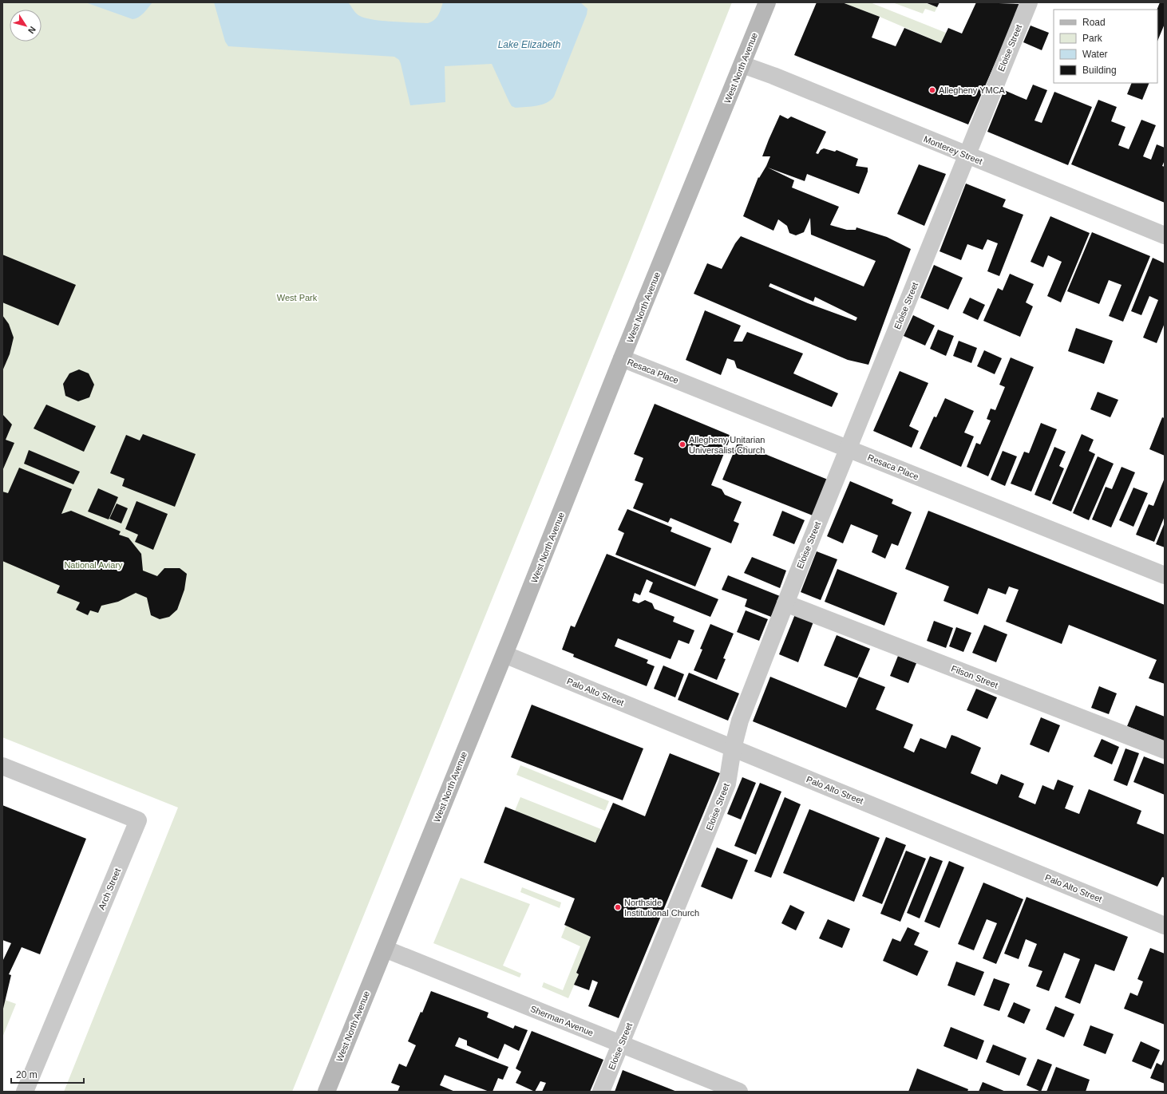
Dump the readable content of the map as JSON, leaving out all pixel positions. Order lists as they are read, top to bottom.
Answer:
{
  "streets": {
    "main road": ["West North Avenue"],
    "street": [
      "Eloise Street",
      "Monterey Street",
      "Resaca Place",
      "Filson Street",
      "Palo Alto Street",
      "Arch Street",
      "Sherman Avenue"
    ]
  },
  "crossings": [
    ["Eloise Street", "Monterey Street"],
    ["Eloise Street", "Resaca Place"],
    ["Eloise Street", "Filson Street"],
    ["Eloise Street", "Palo Alto Street"],
    ["Eloise Street", "Sherman Avenue"],
    ["West North Avenue", "Monterey Street"],
    ["West North Avenue", "Resaca Place"],
    ["West North Avenue", "Palo Alto Street"],
    ["West North Avenue", "Sherman Avenue"]
  ],
  "water": ["Lake Elizabeth"],
  "parks": ["West Park", "National Aviary"],
  "places": ["Allegheny YMCA", "Allegheny Unitarian Universalist Church", "Northside Institutional Church"],
  "legend": [
    "Road",
    "Park",
    "Water",
    "Building"
  ],
  "scale_bar": "20 m",
  "north": "bottom right"
}
